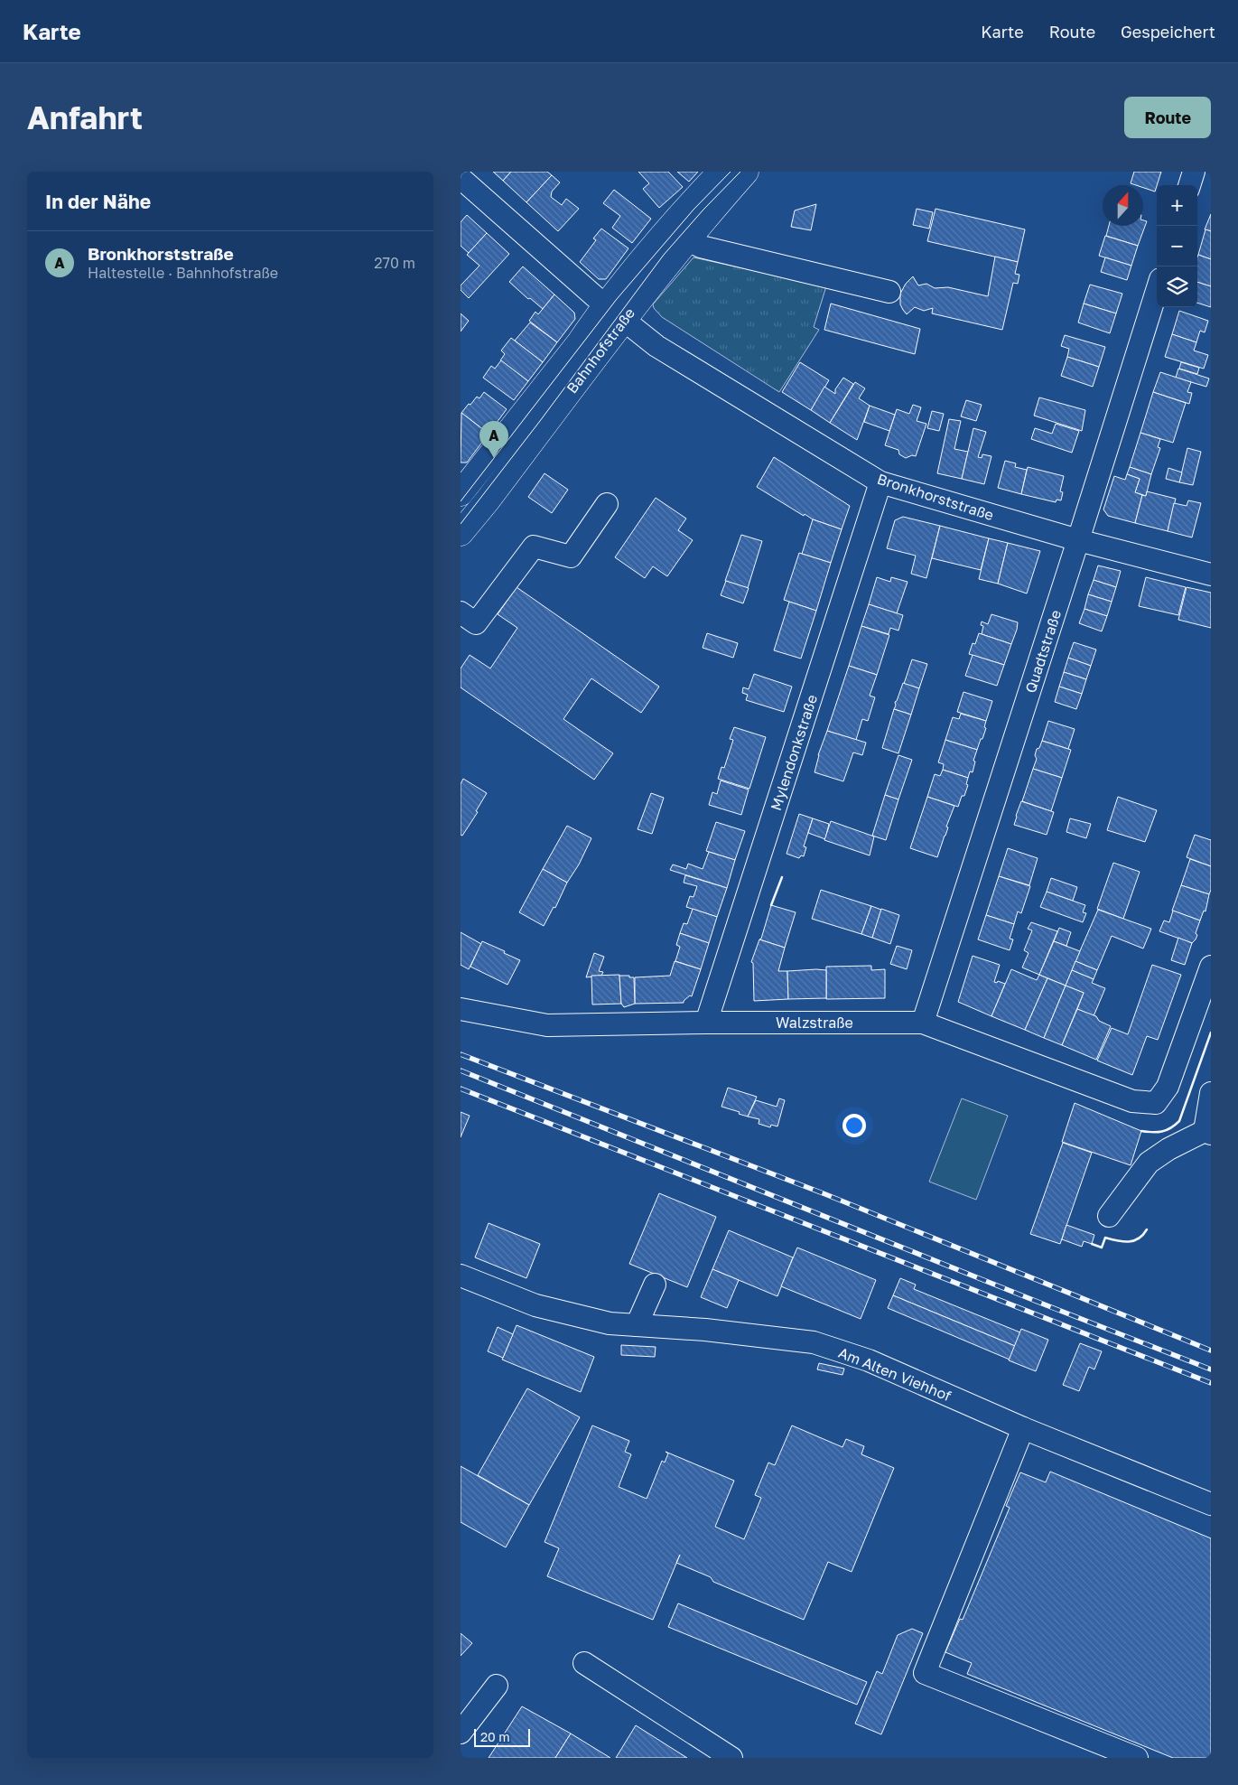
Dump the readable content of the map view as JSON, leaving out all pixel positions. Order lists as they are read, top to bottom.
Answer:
{
  "streets": {
    "main road": ["Bahnhofstraße"],
    "street": [
      "Bronkhorststraße",
      "Quadtstraße",
      "Mylendonkstraße",
      "Walzstraße",
      "Am Alten Viehhof"
    ]
  },
  "crossings": [
    ["Bahnhofstraße", "Bronkhorststraße"],
    ["Bronkhorststraße", "Quadtstraße"],
    ["Bronkhorststraße", "Mylendonkstraße"],
    ["Quadtstraße", "Walzstraße"],
    ["Mylendonkstraße", "Walzstraße"]
  ],
  "scale_bar": "20 m",
  "north": "top",
  "page": {
    "header": "Karte",
    "nav": ["Karte", "Route", "Gespeichert"],
    "buttons": "Route",
    "title": "Anfahrt",
    "heading": "In der Nähe",
    "map_buttons": ["+", "−"],
    "list": [
      {
        "mark": "A",
        "name": "Bronkhorststraße",
        "note": "Haltestelle · Bahnhofstraße",
        "value": "270 m"
      }
    ],
    "pins": "A",
    "scale": "20 m"
  }
}
